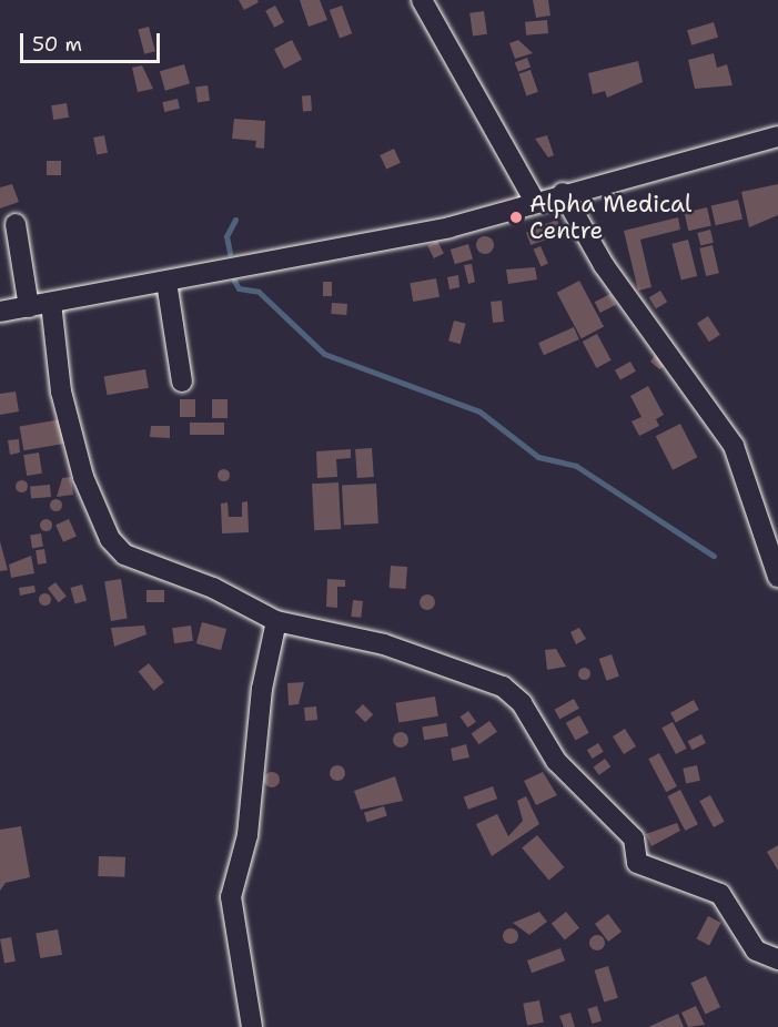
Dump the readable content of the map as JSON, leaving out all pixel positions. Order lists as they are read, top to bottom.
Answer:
{
  "places": ["Alpha Medical Centre"],
  "scale_bar": "50 m"
}
